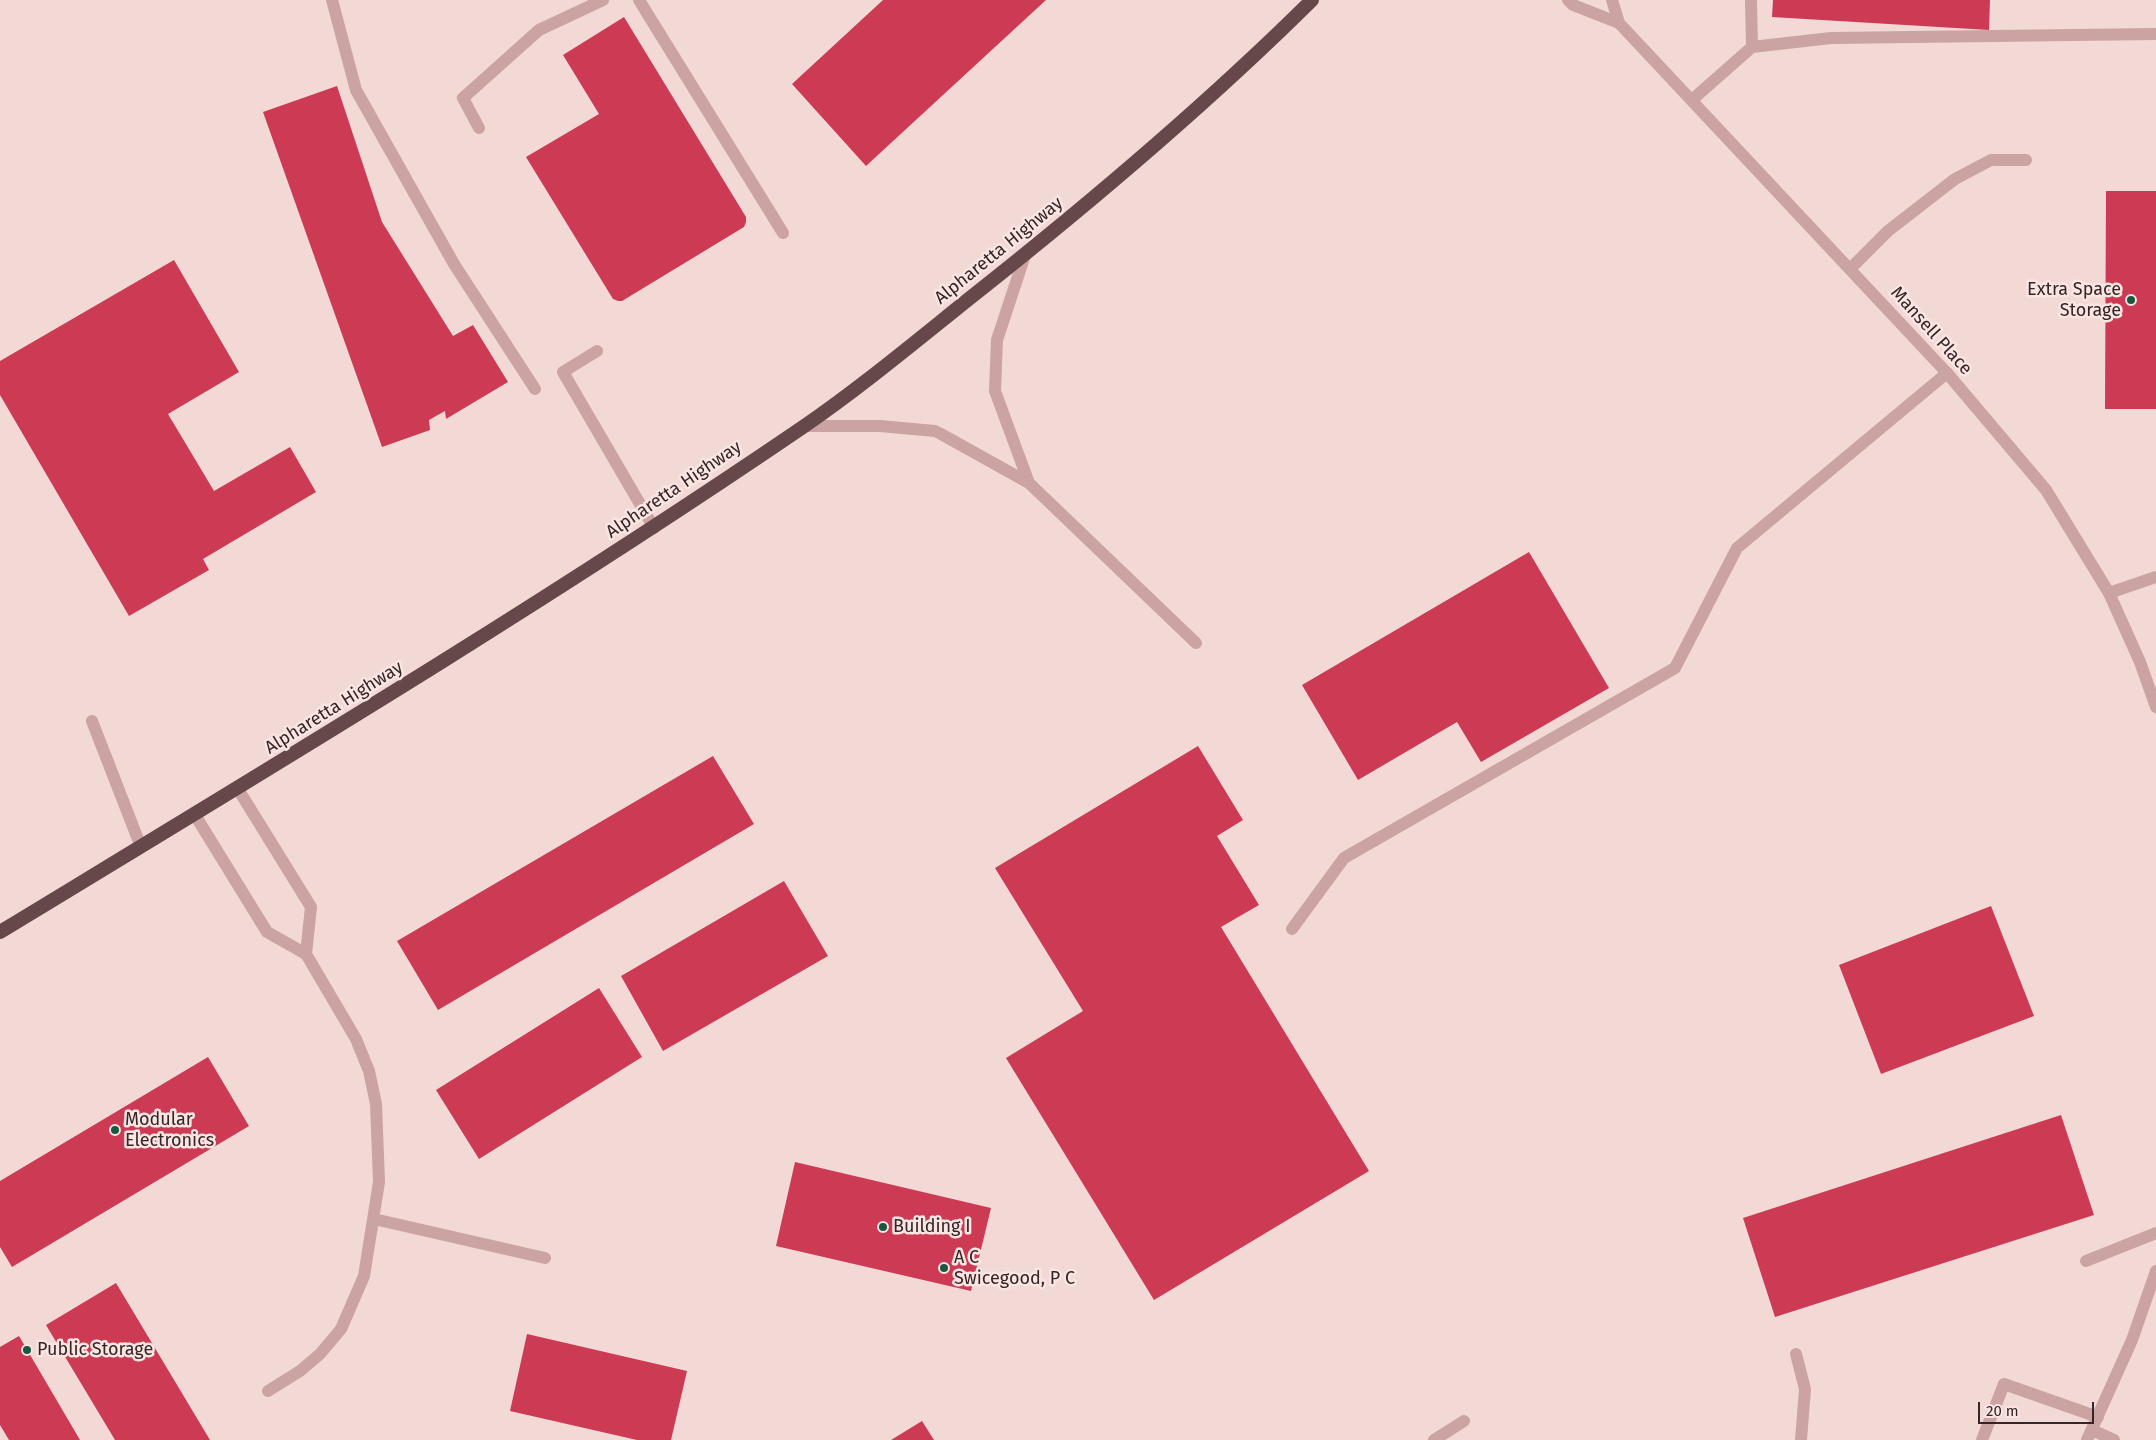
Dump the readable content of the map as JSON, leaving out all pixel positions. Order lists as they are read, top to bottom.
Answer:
{
  "streets": {
    "highway": ["Alpharetta Highway"],
    "street": ["Mansell Place"]
  },
  "places": [
    "Extra Space Storage",
    "Modular Electronics",
    "Building I",
    "A C Swicegood, P C",
    "Public Storage"
  ],
  "scale_bar": "20 m"
}
